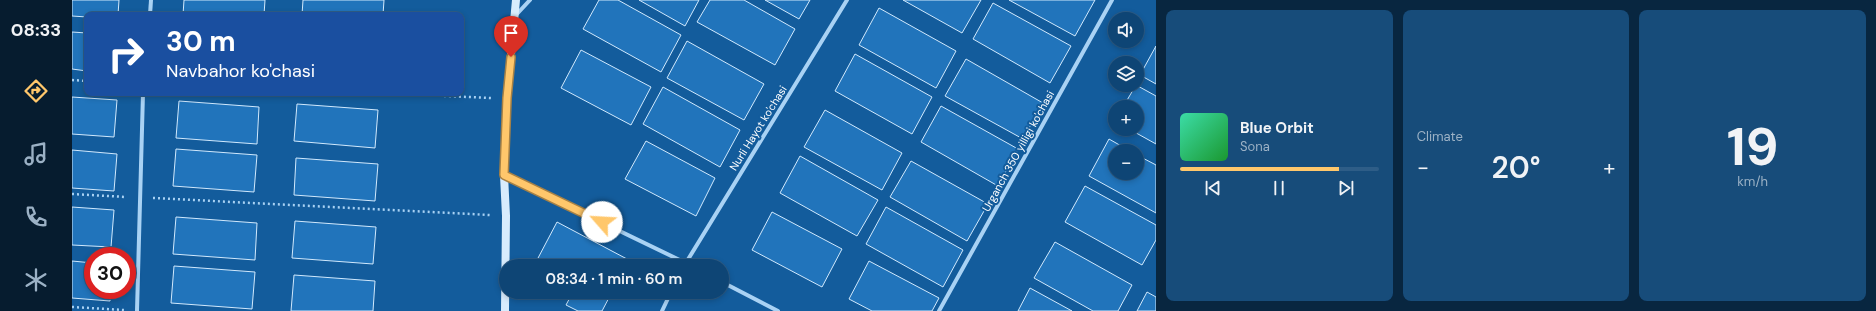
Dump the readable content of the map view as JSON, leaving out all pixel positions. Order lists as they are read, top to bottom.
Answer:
{
  "streets": {
    "street": ["Nurli Hayot ko'chasi", "Urganch 350 yilligi ko'chasi"]
  },
  "page": {
    "tabs": "08:33",
    "tile": [
      "Climate",
      ["19", "km/h"]
    ],
    "map_buttons": ["+", "−"],
    "turn": ["30 m", "Navbahor ko'chasi"],
    "song": ["Blue Orbit", "Sona"],
    "heat": ["−", "20°", "+"],
    "limit": "30",
    "trip": "08:34 · 1 min · 60 m"
  }
}
